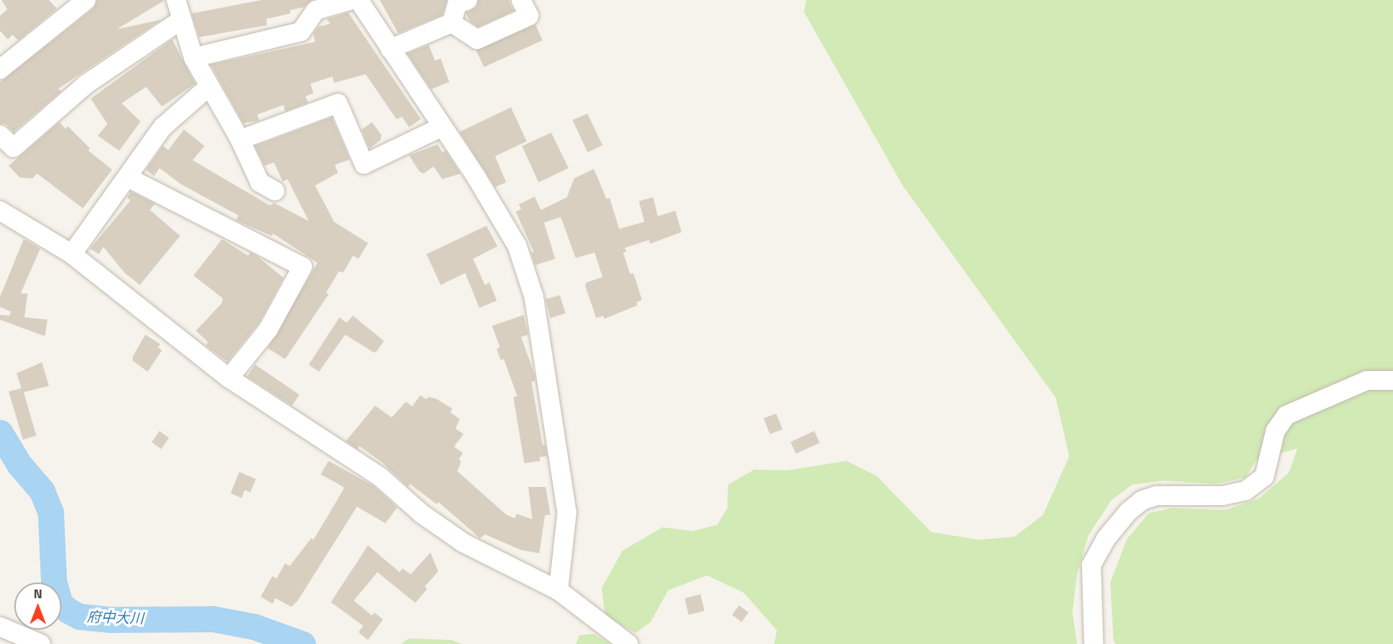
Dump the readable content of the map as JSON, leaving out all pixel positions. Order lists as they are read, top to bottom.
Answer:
{
  "water": ["府中大川"],
  "north": "top"
}
